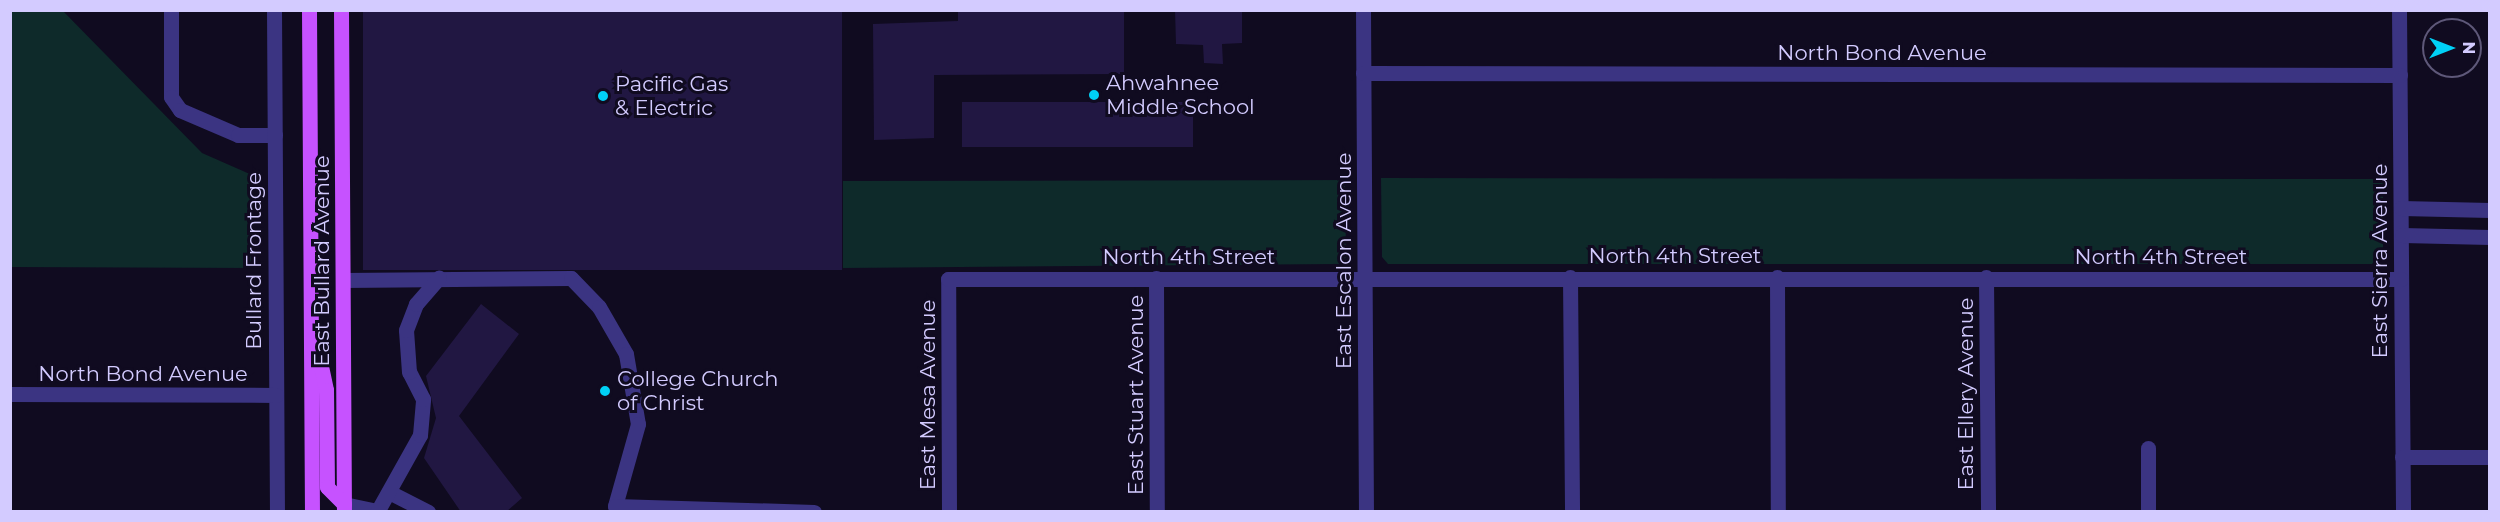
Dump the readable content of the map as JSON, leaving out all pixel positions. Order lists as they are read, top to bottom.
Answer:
{
  "streets": {
    "main road": ["East Bullard Avenue"],
    "street": [
      "North Bond Avenue",
      "North 4th Street",
      "Bullard Frontage",
      "East Escalon Avenue",
      "East Sierra Avenue",
      "East Ellery Avenue",
      "East Mesa Avenue",
      "East Stuart Avenue"
    ]
  },
  "crossings": [
    ["North Bond Avenue", "Bullard Frontage"],
    ["North Bond Avenue", "East Escalon Avenue"],
    ["North Bond Avenue", "East Sierra Avenue"],
    ["North 4th Street", "East Escalon Avenue"],
    ["North 4th Street", "East Sierra Avenue"],
    ["North 4th Street", "East Ellery Avenue"],
    ["North 4th Street", "East Mesa Avenue"],
    ["North 4th Street", "East Stuart Avenue"]
  ],
  "places": ["Ahwahnee Middle School", "Pacific Gas & Electric", "College Church of Christ"],
  "north": "right"
}
